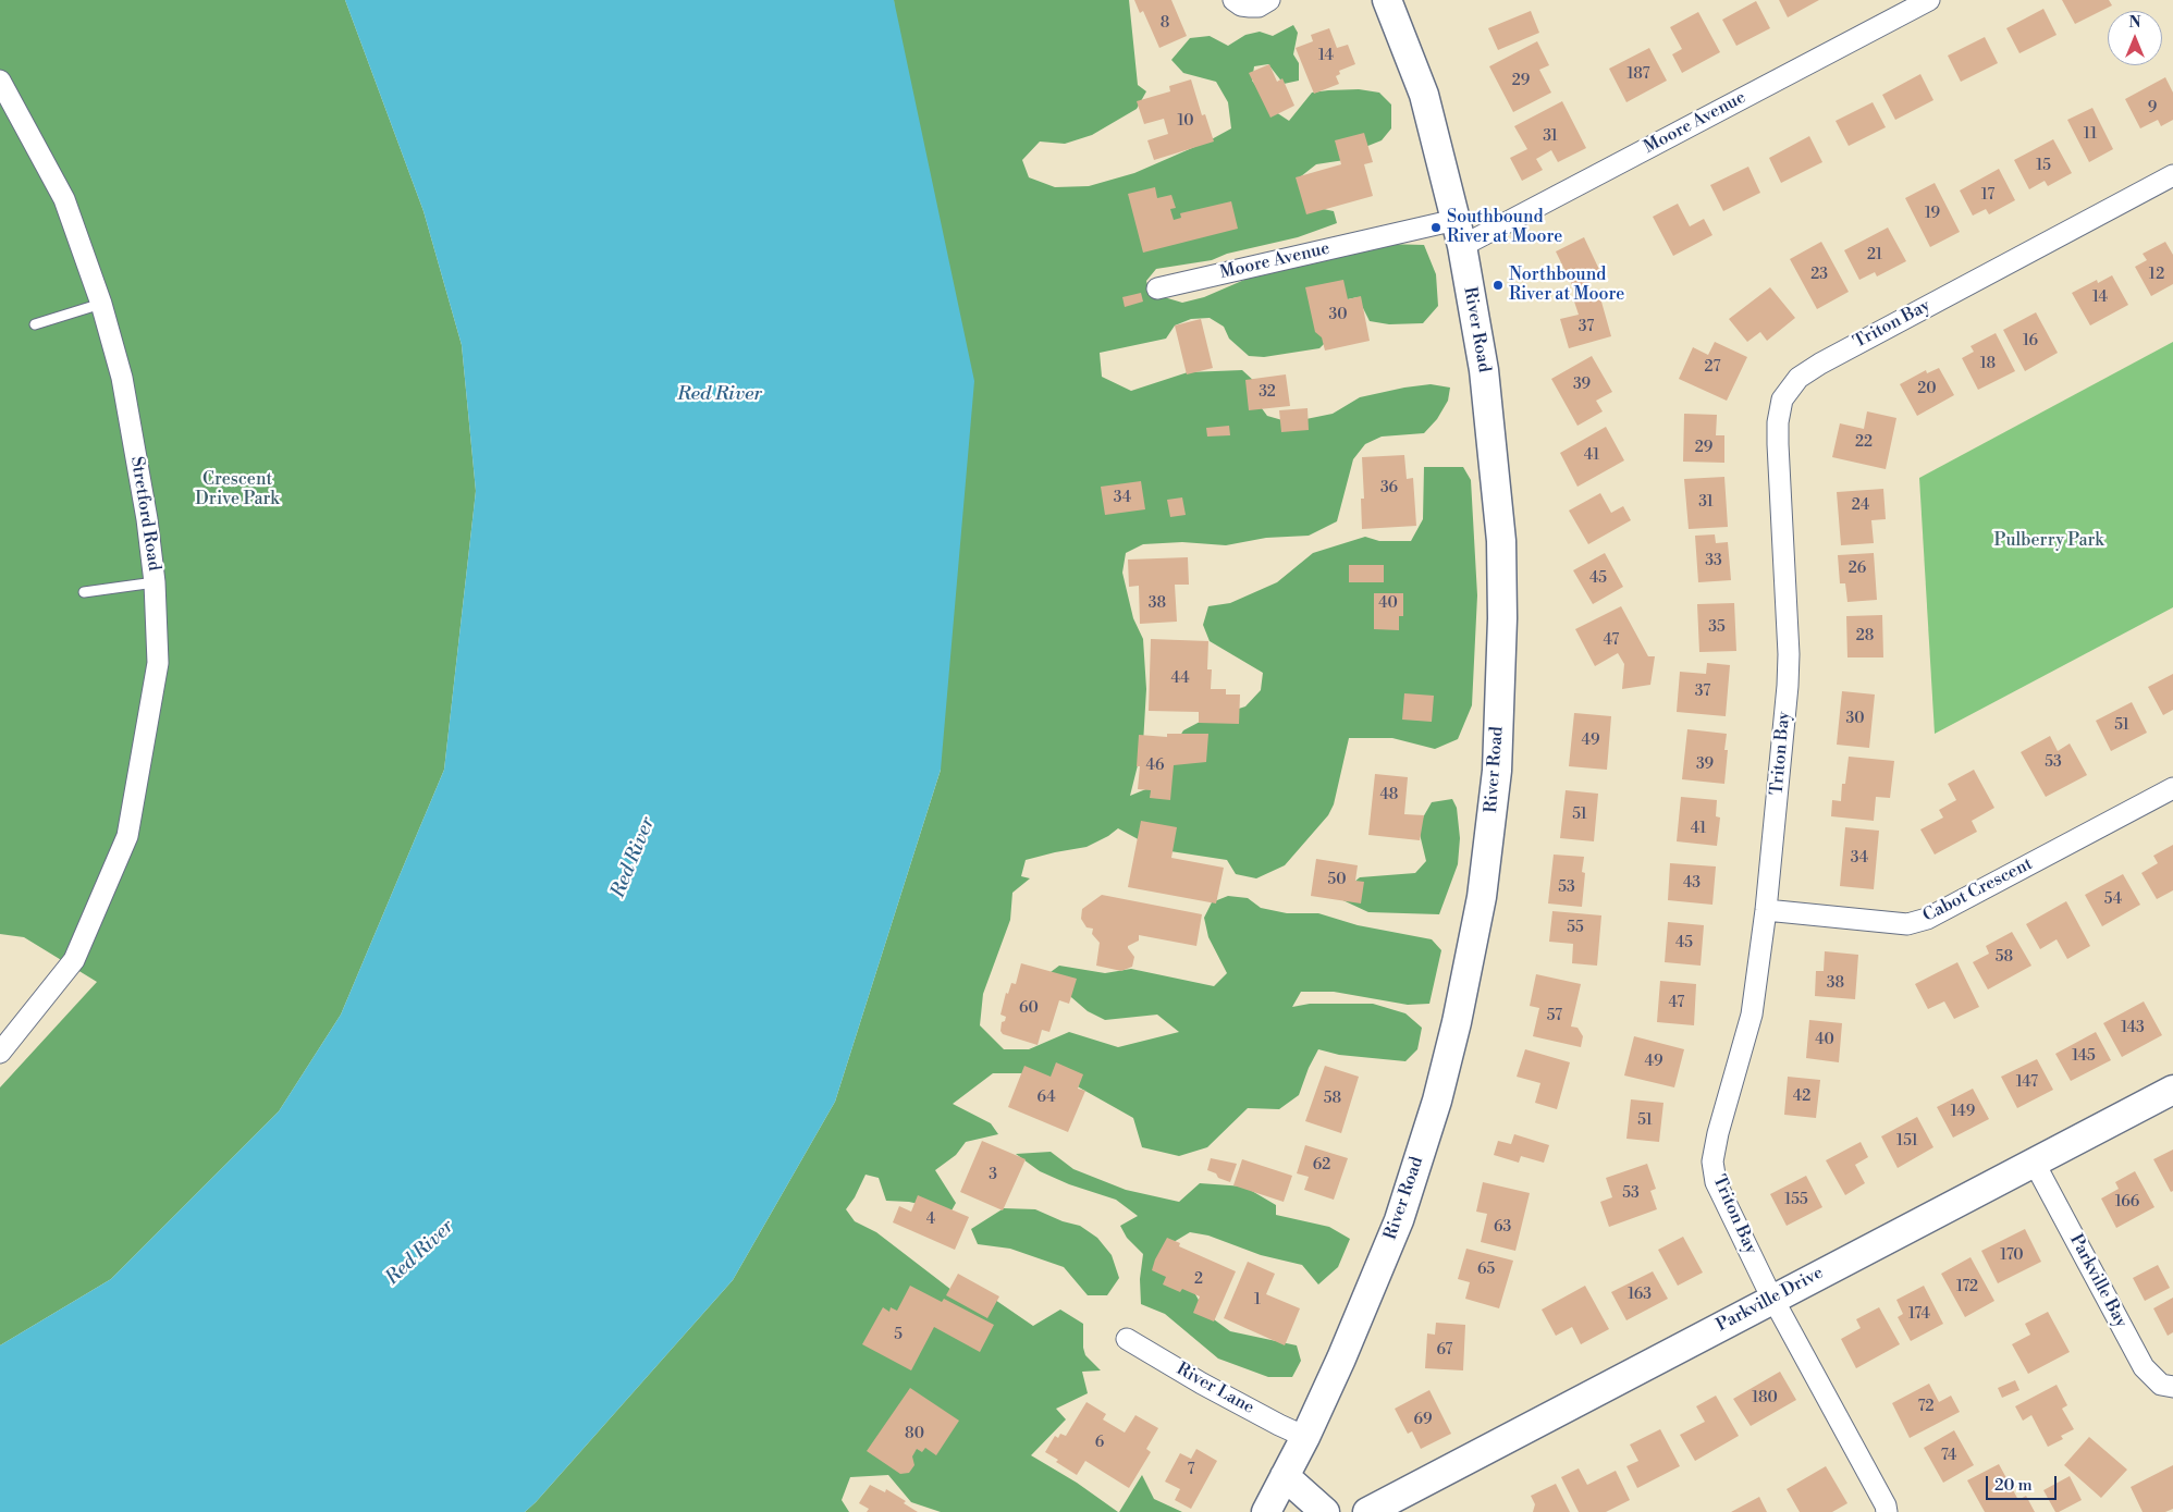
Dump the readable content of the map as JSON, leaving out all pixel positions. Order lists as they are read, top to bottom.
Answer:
{
  "streets": {
    "street": [
      "Moore Avenue",
      "Triton Bay",
      "River Road",
      "Stretford Road",
      "Cabot Crescent",
      "Parkville Bay",
      "Parkville Drive",
      "River Lane"
    ]
  },
  "crossings": [
    ["Moore Avenue", "River Road"],
    ["Triton Bay", "Cabot Crescent"],
    ["Triton Bay", "Parkville Drive"],
    ["River Road", "River Lane"],
    ["Parkville Bay", "Parkville Drive"]
  ],
  "water": ["Red River"],
  "parks": ["Crescent Drive Park", "Pulberry Park"],
  "places": ["Southbound River at Moore", "Northbound River at Moore"],
  "house_numbers": [
    "8",
    "14",
    "187",
    "29",
    "9",
    "10",
    "11",
    "31",
    "15",
    "17",
    "19",
    "21",
    "23",
    "12",
    "14",
    "30",
    "37",
    "16",
    "18",
    "27",
    "39",
    "20",
    "32",
    "22",
    "29",
    "41",
    "36",
    "34",
    "31",
    "24",
    "33",
    "26",
    "45",
    "38",
    "40",
    "35",
    "28",
    "47",
    "44",
    "37",
    "30",
    "51",
    "49",
    "53",
    "39",
    "46",
    "48",
    "51",
    "41",
    "34",
    "50",
    "43",
    "53",
    "54",
    "55",
    "45",
    "58",
    "38",
    "47",
    "60",
    "57",
    "143",
    "40",
    "145",
    "49",
    "147",
    "42",
    "64",
    "58",
    "149",
    "51",
    "151",
    "62",
    "3",
    "53",
    "155",
    "166",
    "4",
    "63",
    "170",
    "65",
    "2",
    "172",
    "163",
    "1",
    "174",
    "5",
    "67",
    "180",
    "72",
    "69",
    "80",
    "6",
    "74",
    "7"
  ],
  "scale_bar": "20 m",
  "north": "top"
}
